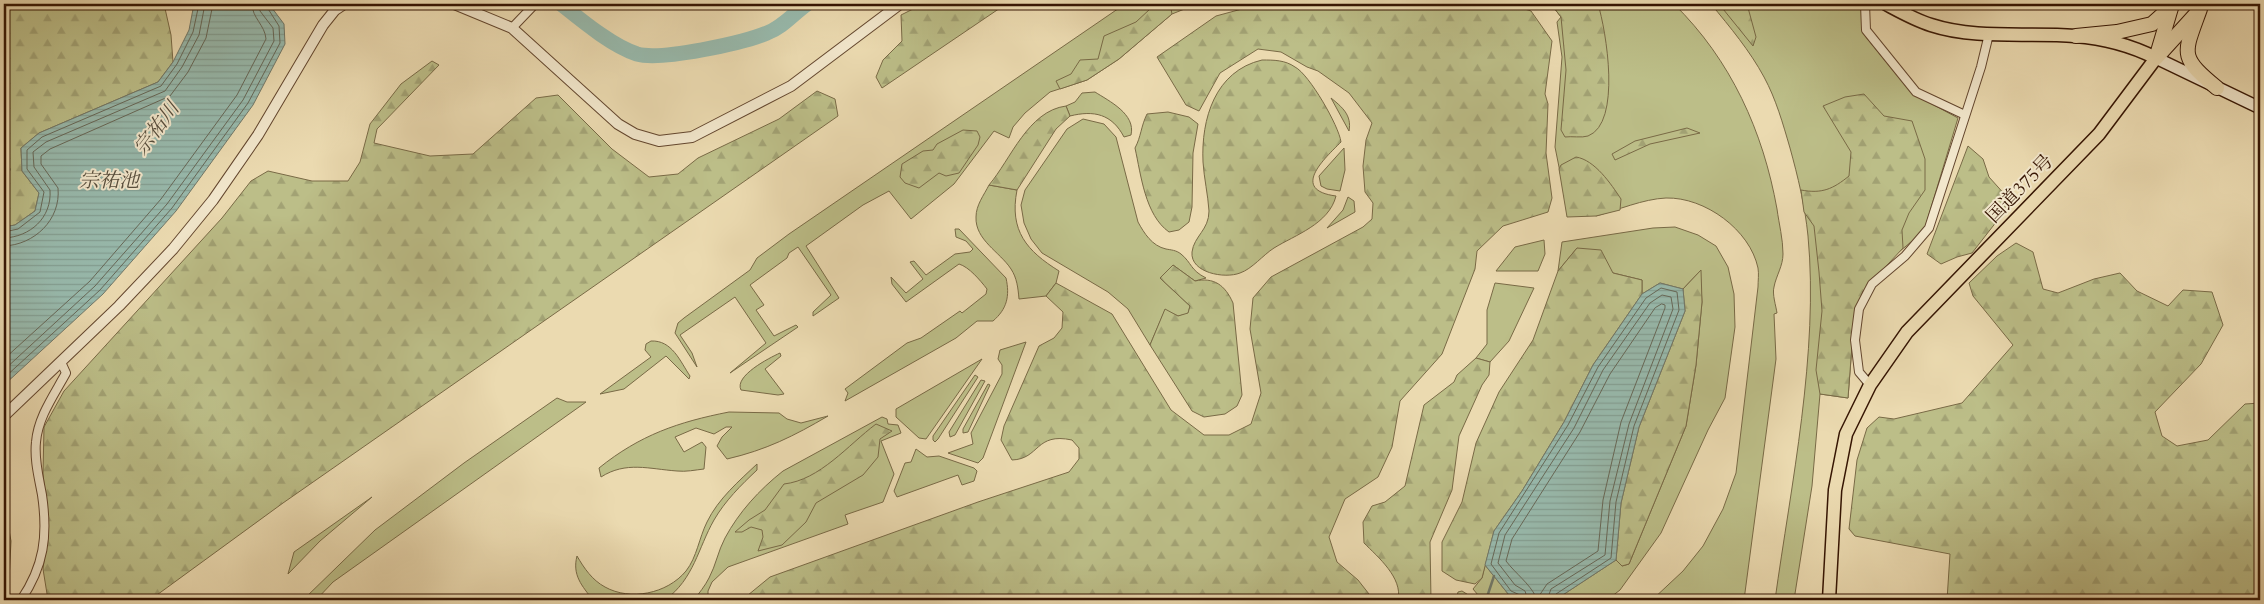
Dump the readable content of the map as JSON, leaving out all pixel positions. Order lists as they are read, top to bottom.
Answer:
{
  "streets": {
    "highway": ["国道375号"]
  },
  "water": ["宗祐川", "宗祐池"]
}
